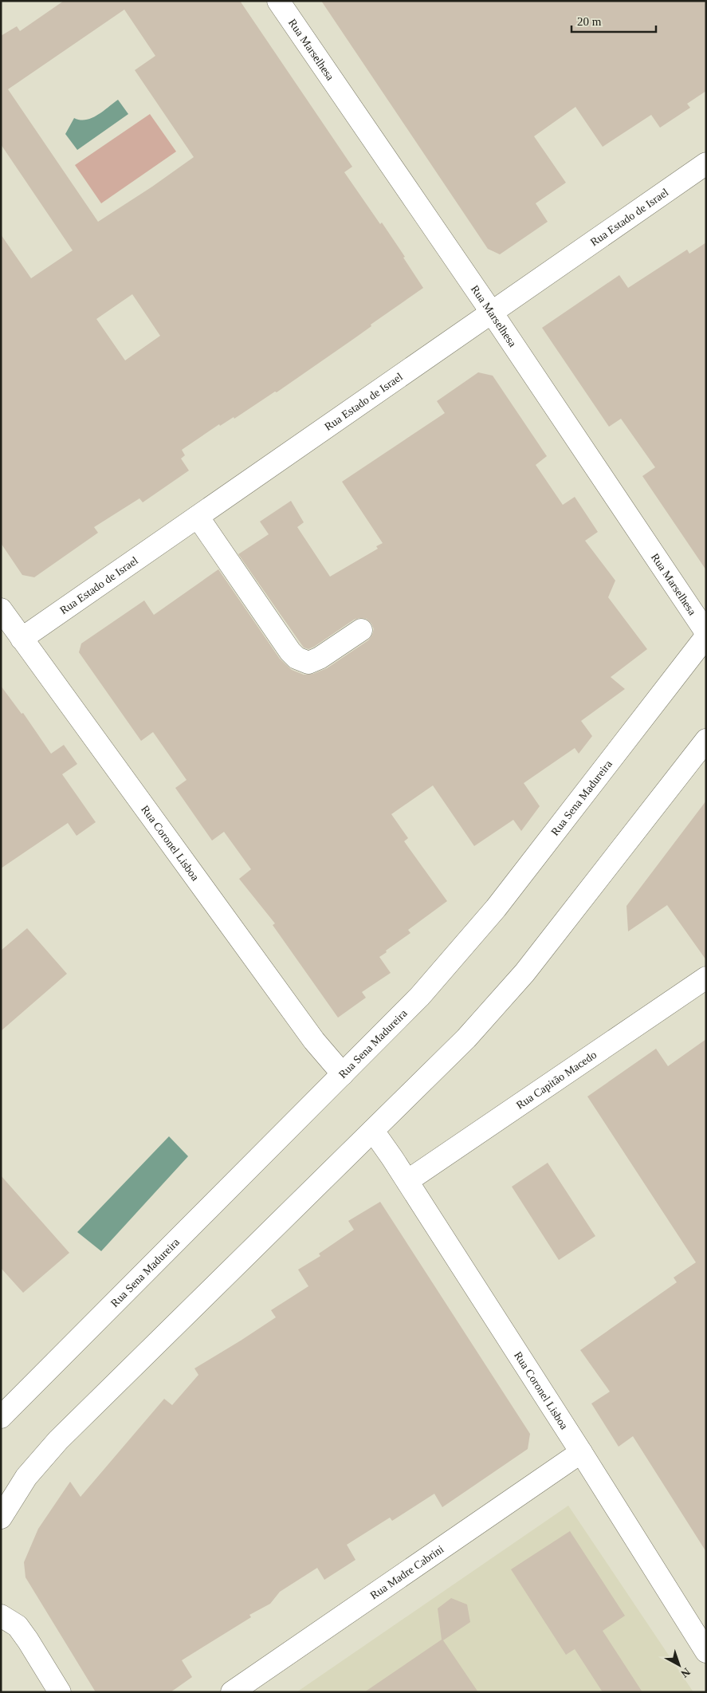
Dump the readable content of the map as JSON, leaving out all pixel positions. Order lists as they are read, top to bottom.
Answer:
{
  "streets": {
    "street": [
      "Rua Marselhesa",
      "Rua Estado de Israel",
      "Rua Sena Madureira",
      "Rua Coronel Lisboa",
      "Rua Capitão Macedo",
      "Rua Madre Cabrini"
    ]
  },
  "crossings": [
    ["Rua Marselhesa", "Rua Estado de Israel"],
    ["Rua Estado de Israel", "Rua Coronel Lisboa"],
    ["Rua Sena Madureira", "Rua Coronel Lisboa"],
    ["Rua Coronel Lisboa", "Rua Capitão Macedo"],
    ["Rua Coronel Lisboa", "Rua Madre Cabrini"]
  ],
  "scale_bar": "20 m",
  "north": "bottom right"
}
